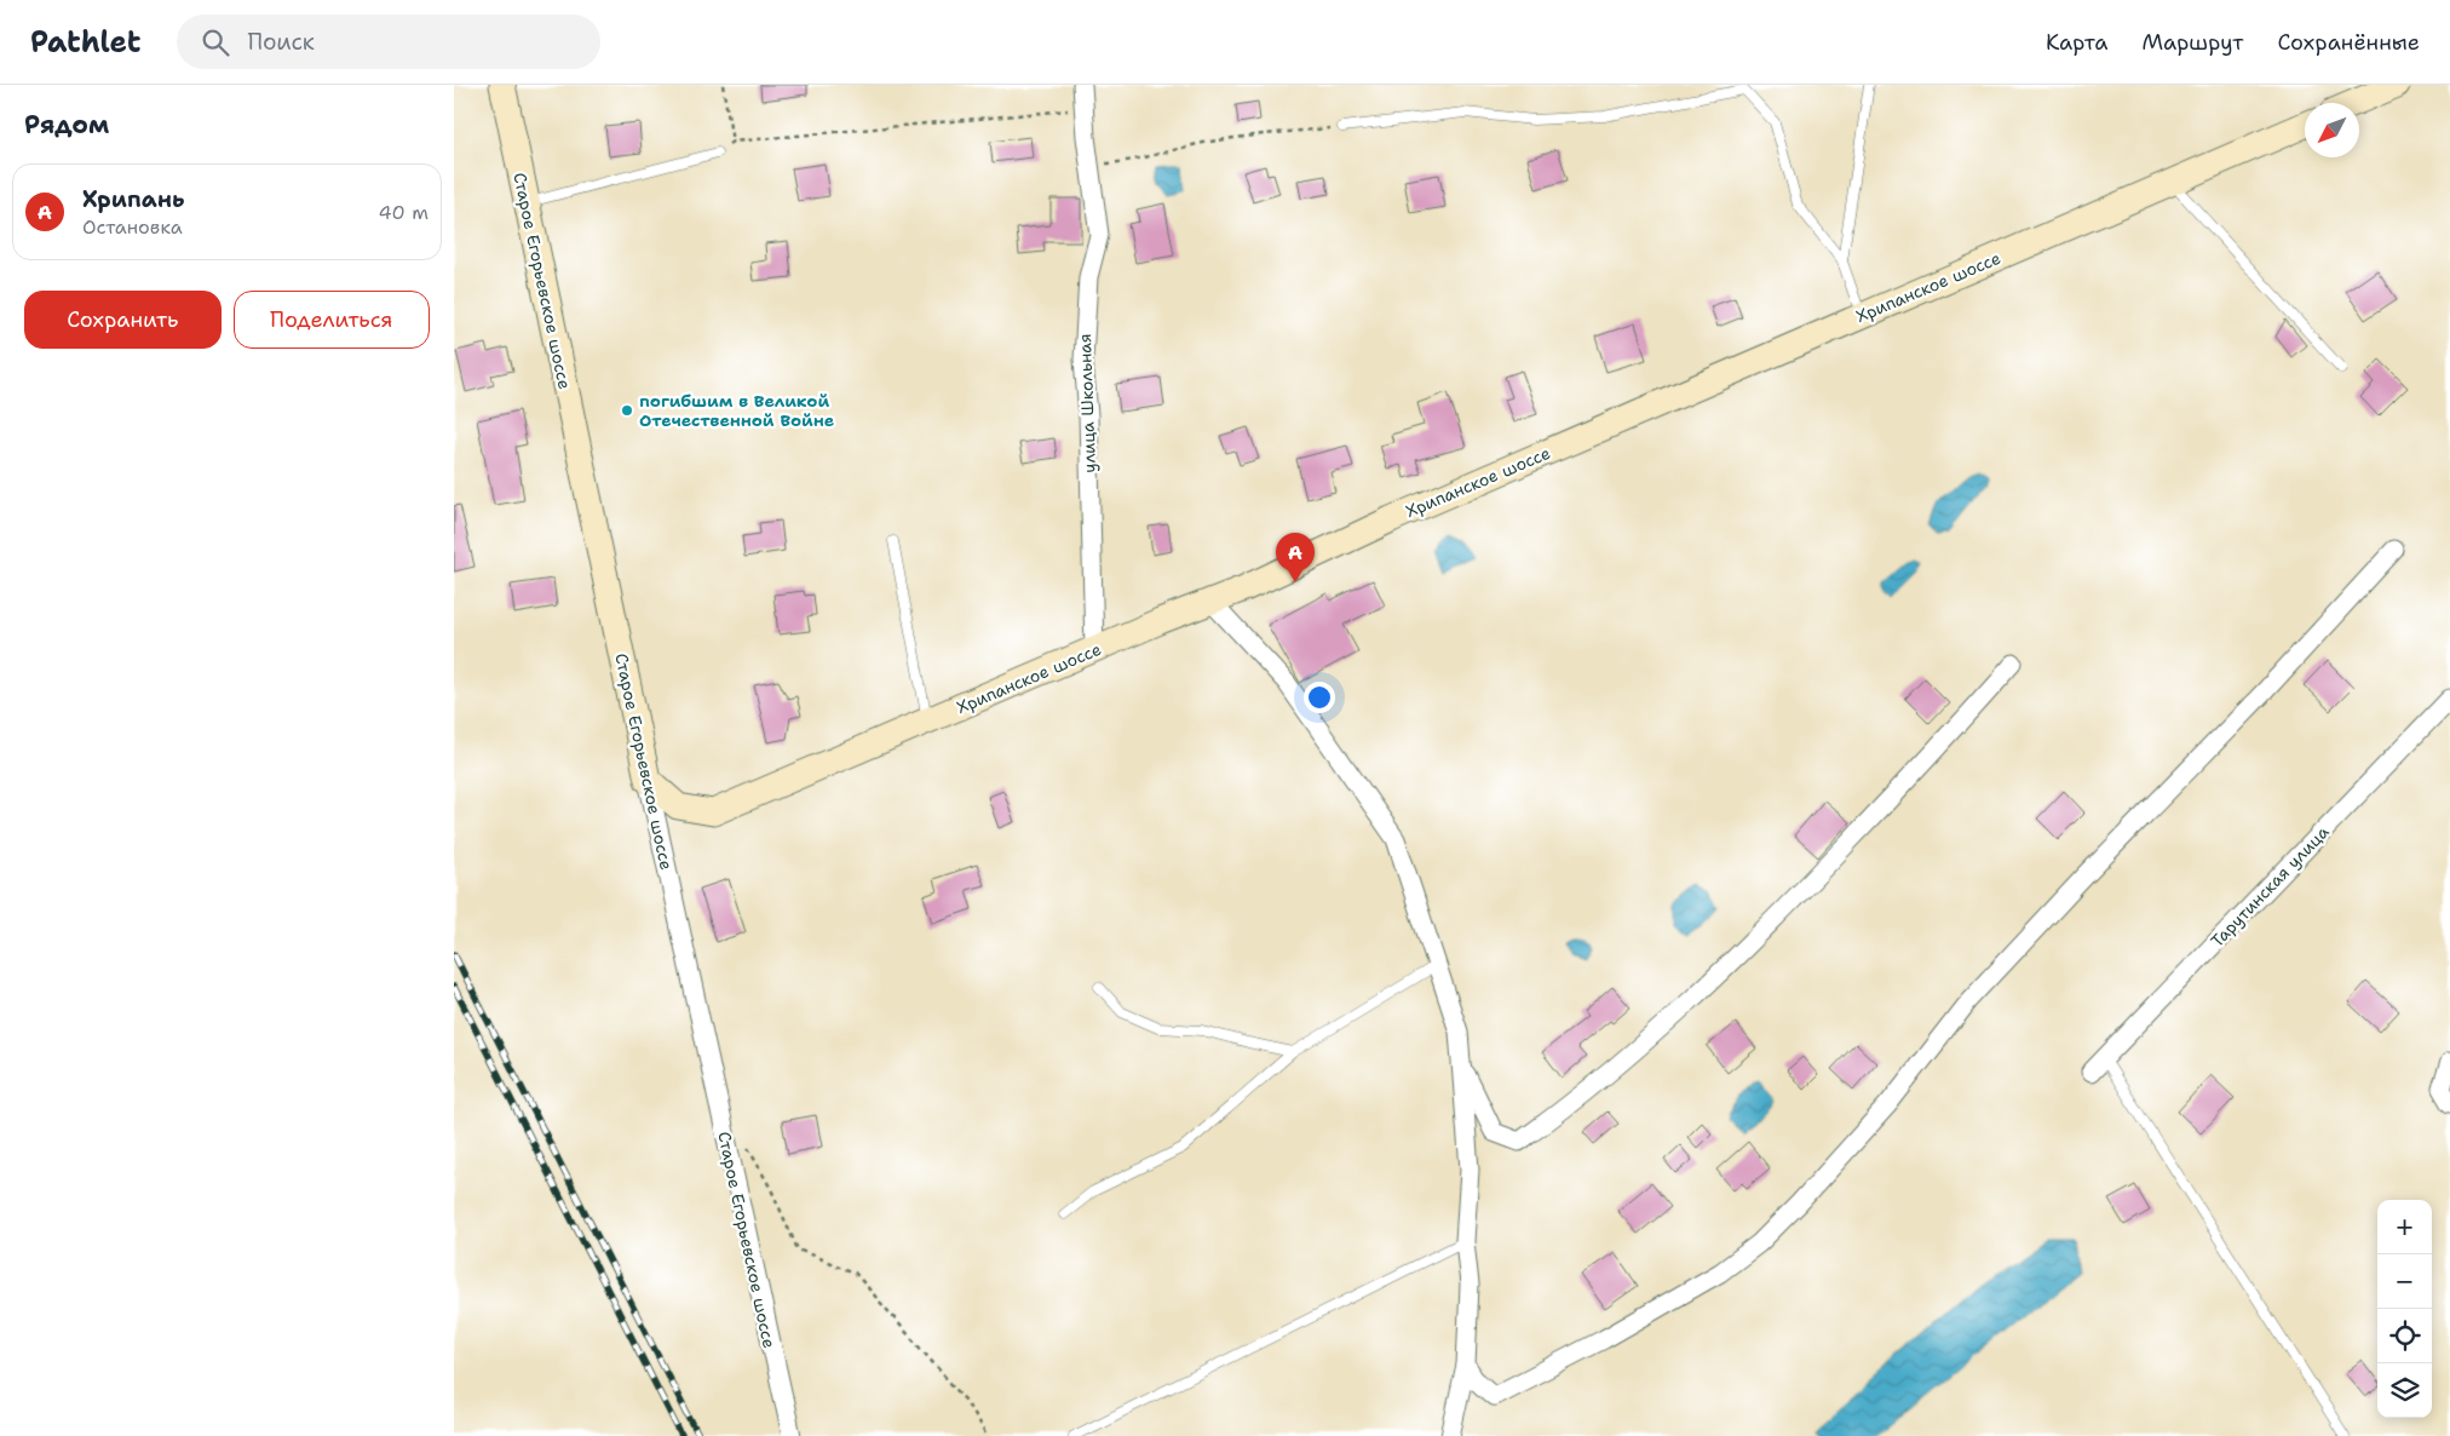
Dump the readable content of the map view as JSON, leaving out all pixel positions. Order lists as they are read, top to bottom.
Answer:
{
  "streets": {
    "main road": ["Старое Егорьевское шоссе", "Хрипанское шоссе"],
    "street": ["улица Школьная", "Тарутинская улица"]
  },
  "crossings": [
    ["Старое Егорьевское шоссе", "Хрипанское шоссе"],
    ["Хрипанское шоссе", "улица Школьная"]
  ],
  "places": ["погибшим в Великой Отечественной Войне"],
  "north": "bottom left",
  "page": {
    "header": "Pathlet",
    "search": "Поиск",
    "nav": ["Карта", "Маршрут", "Сохранённые"],
    "heading": "Рядом",
    "list": [
      {
        "mark": "A",
        "name": "Хрипань",
        "note": "Остановка",
        "value": "40 m"
      }
    ],
    "buttons": ["Сохранить", "Поделиться"],
    "pins": "A",
    "map_buttons": ["+", "−"]
  }
}
